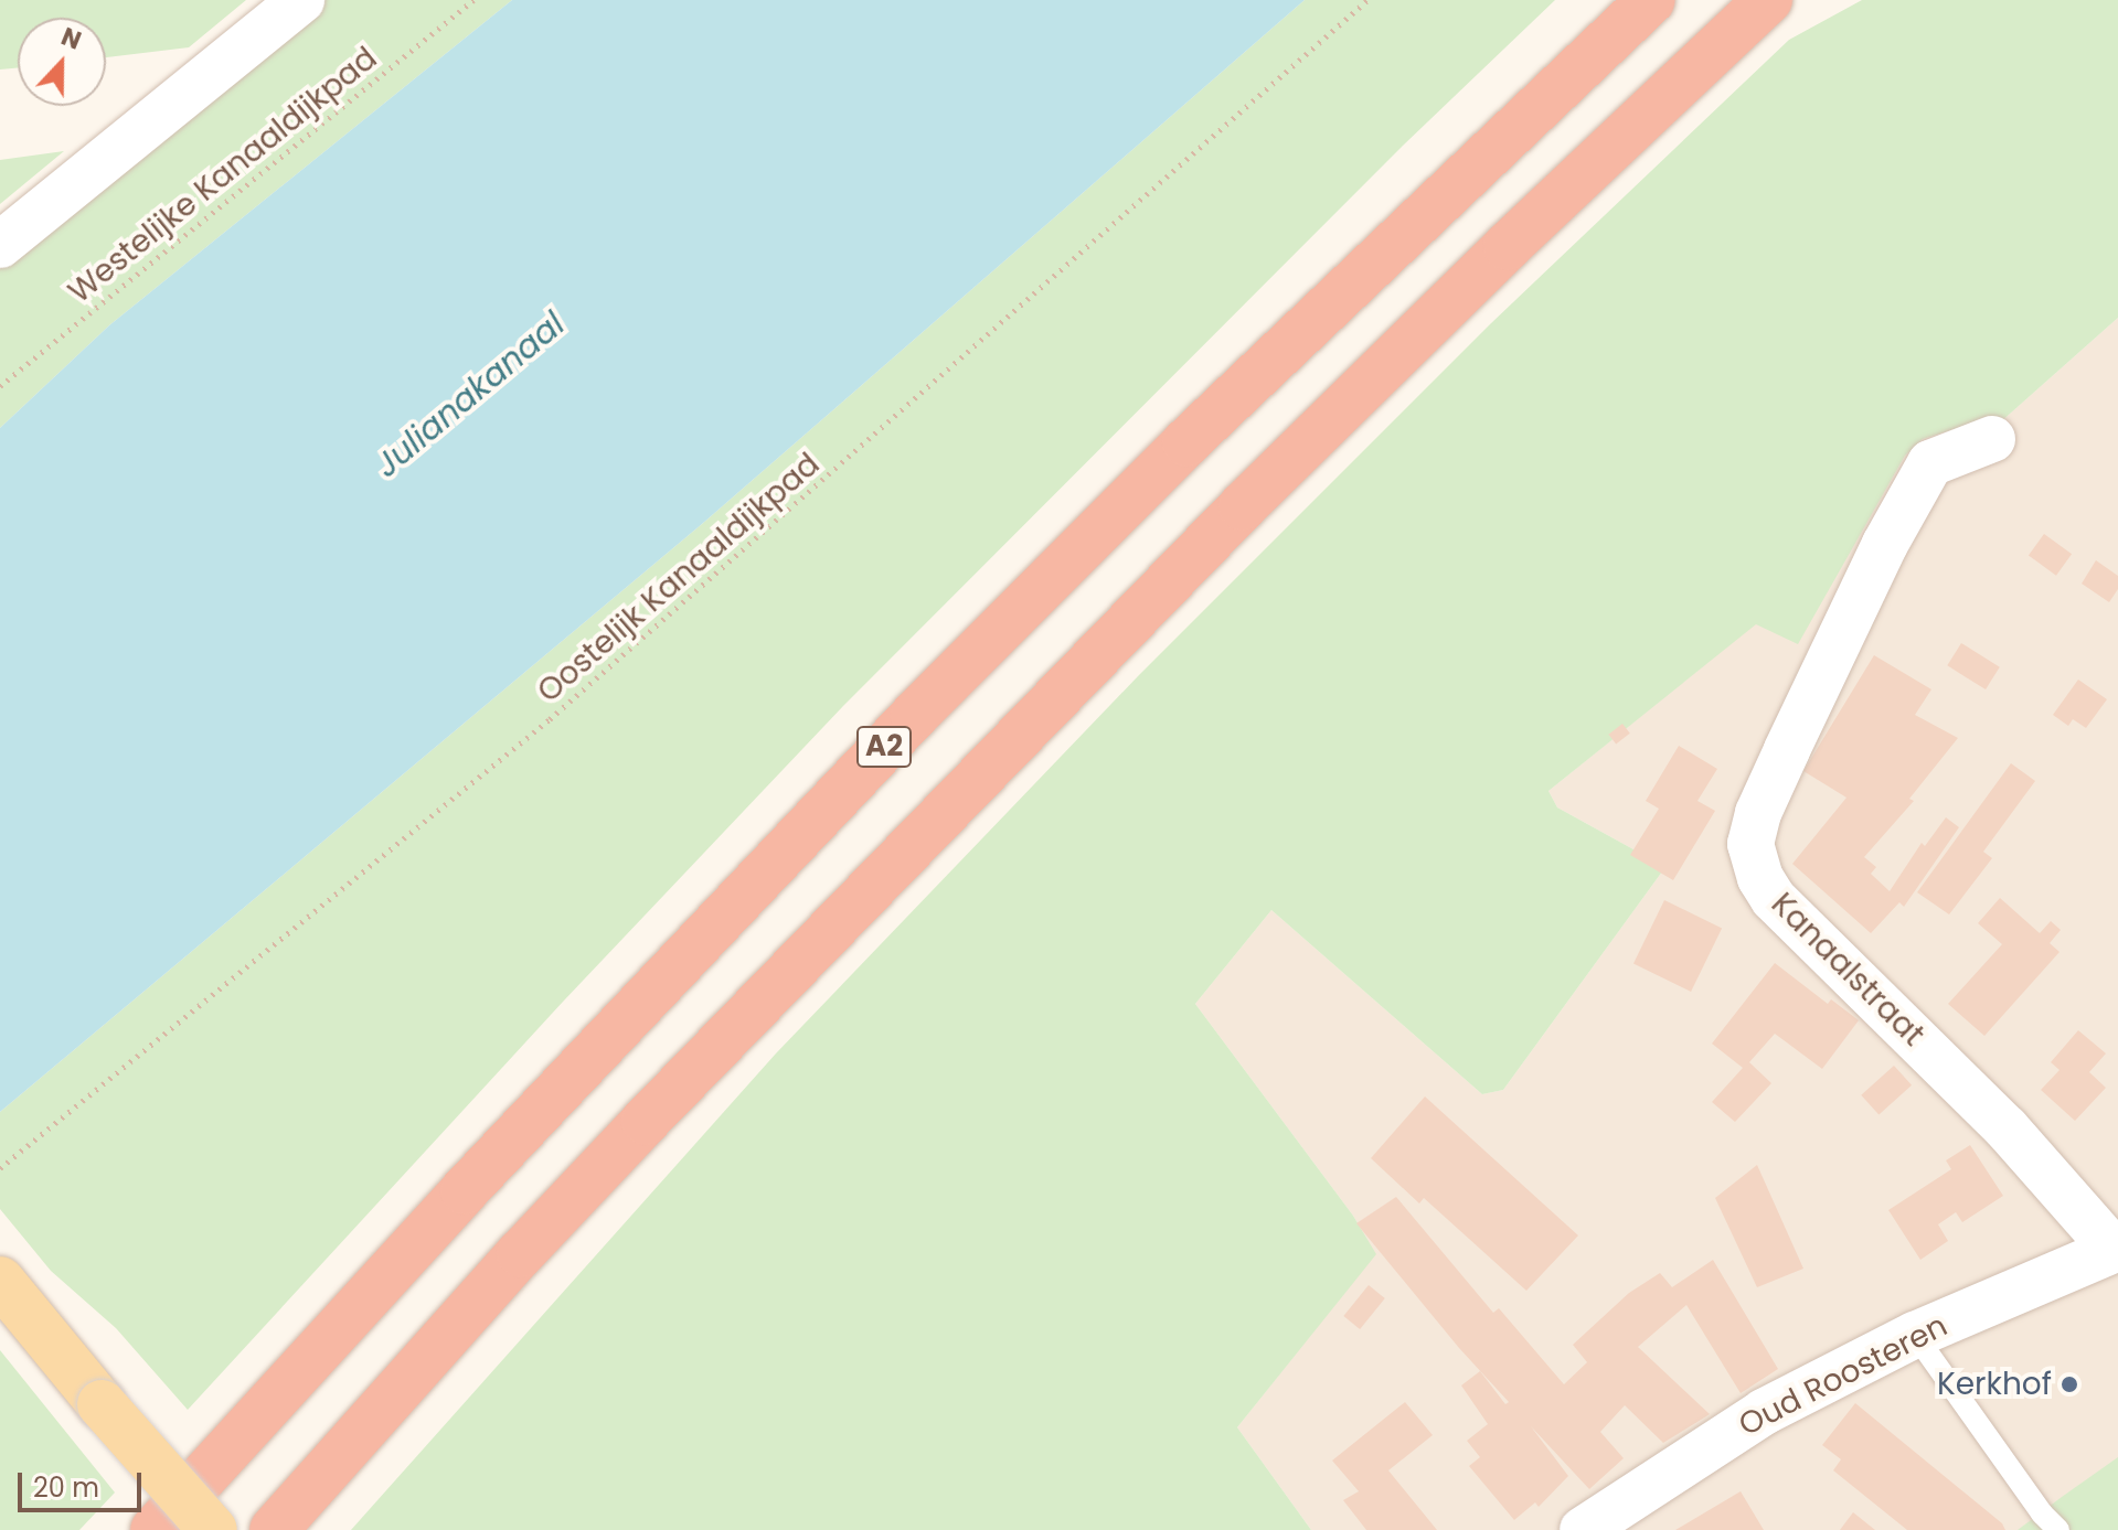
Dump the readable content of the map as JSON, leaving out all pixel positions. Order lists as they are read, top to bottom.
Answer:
{
  "streets": {
    "highway": ["A2"],
    "street": ["Kanaalstraat", "Oud Roosteren"],
    "path": ["Westelijke Kanaaldijkpad", "Oostelijk Kanaaldijkpad"]
  },
  "crossings": [
    ["Kanaalstraat", "Oud Roosteren"]
  ],
  "water": ["Julianakanaal"],
  "places": ["Kerkhof"],
  "scale_bar": "20 m",
  "north": "top"
}
